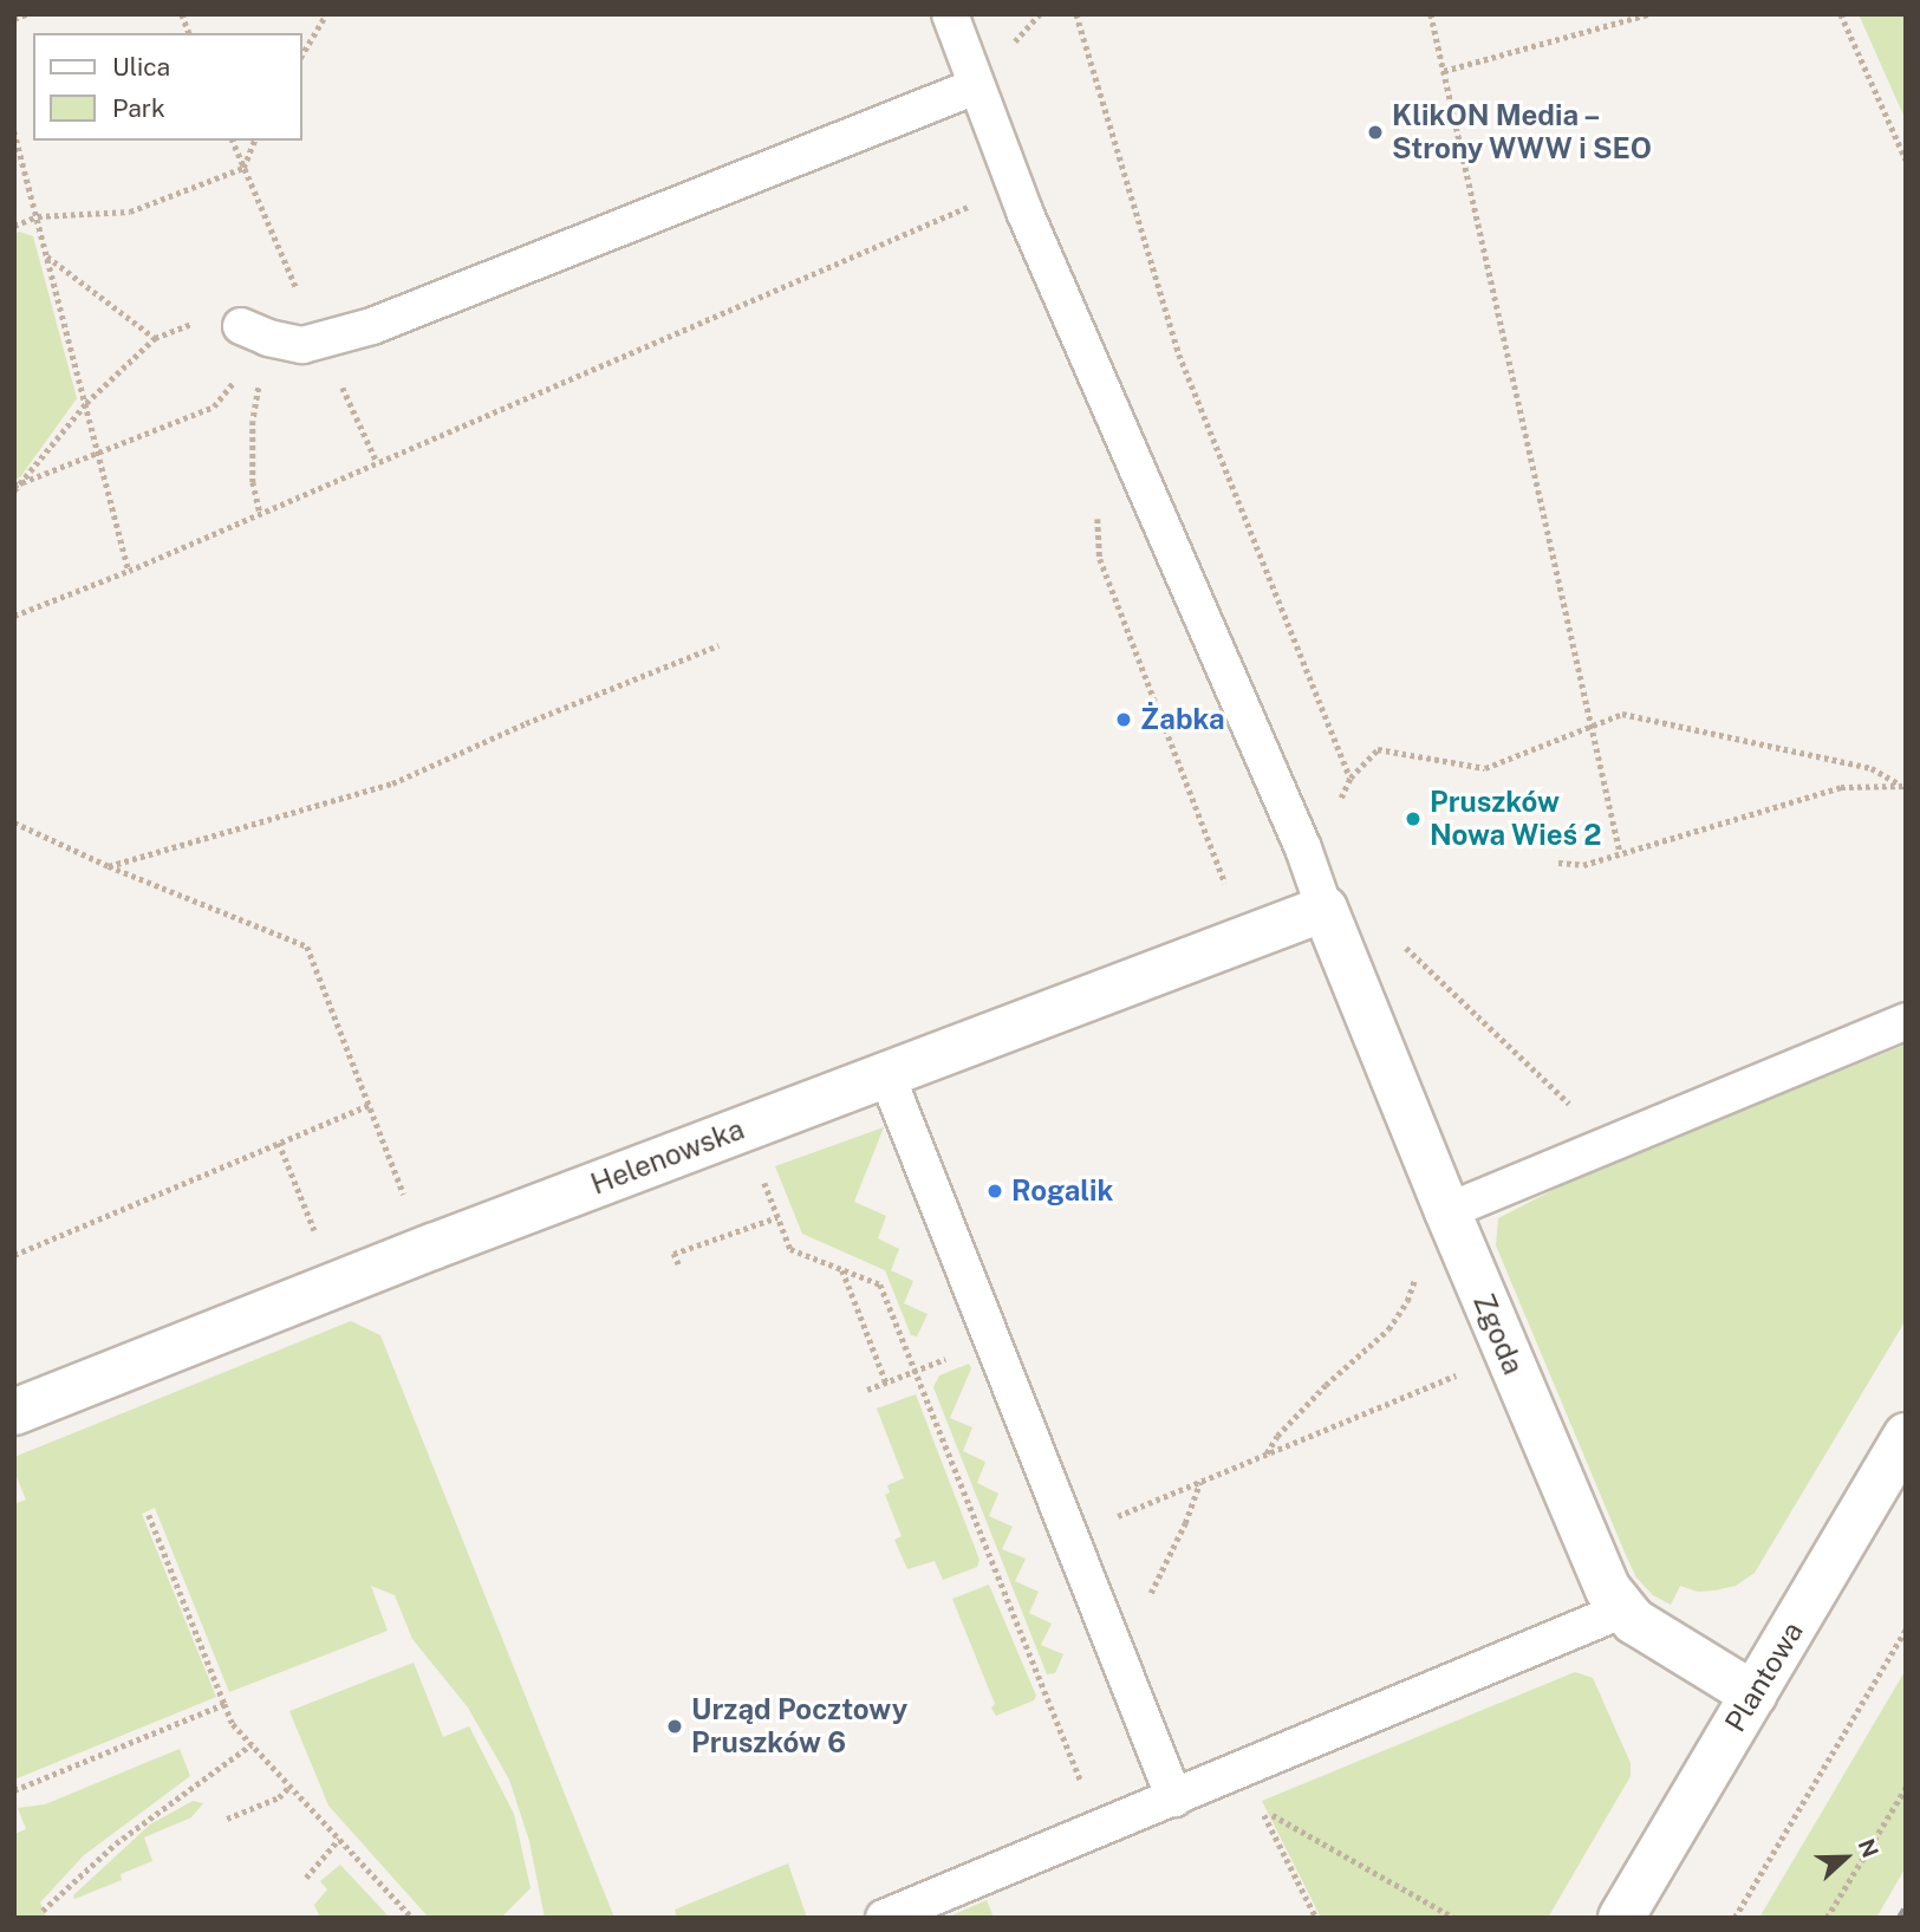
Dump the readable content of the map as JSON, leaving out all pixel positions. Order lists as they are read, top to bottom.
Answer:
{
  "streets": {
    "street": ["Helenowska", "Zgoda", "Plantowa"]
  },
  "crossings": [
    ["Helenowska", "Zgoda"],
    ["Zgoda", "Plantowa"]
  ],
  "places": [
    "KlikON Media – Strony WWW i SEO",
    "Żabka",
    "Pruszków Nowa Wieś 2",
    "Rogalik",
    "Urząd Pocztowy Pruszków 6"
  ],
  "legend": ["Ulica", "Park"],
  "north": "right"
}
